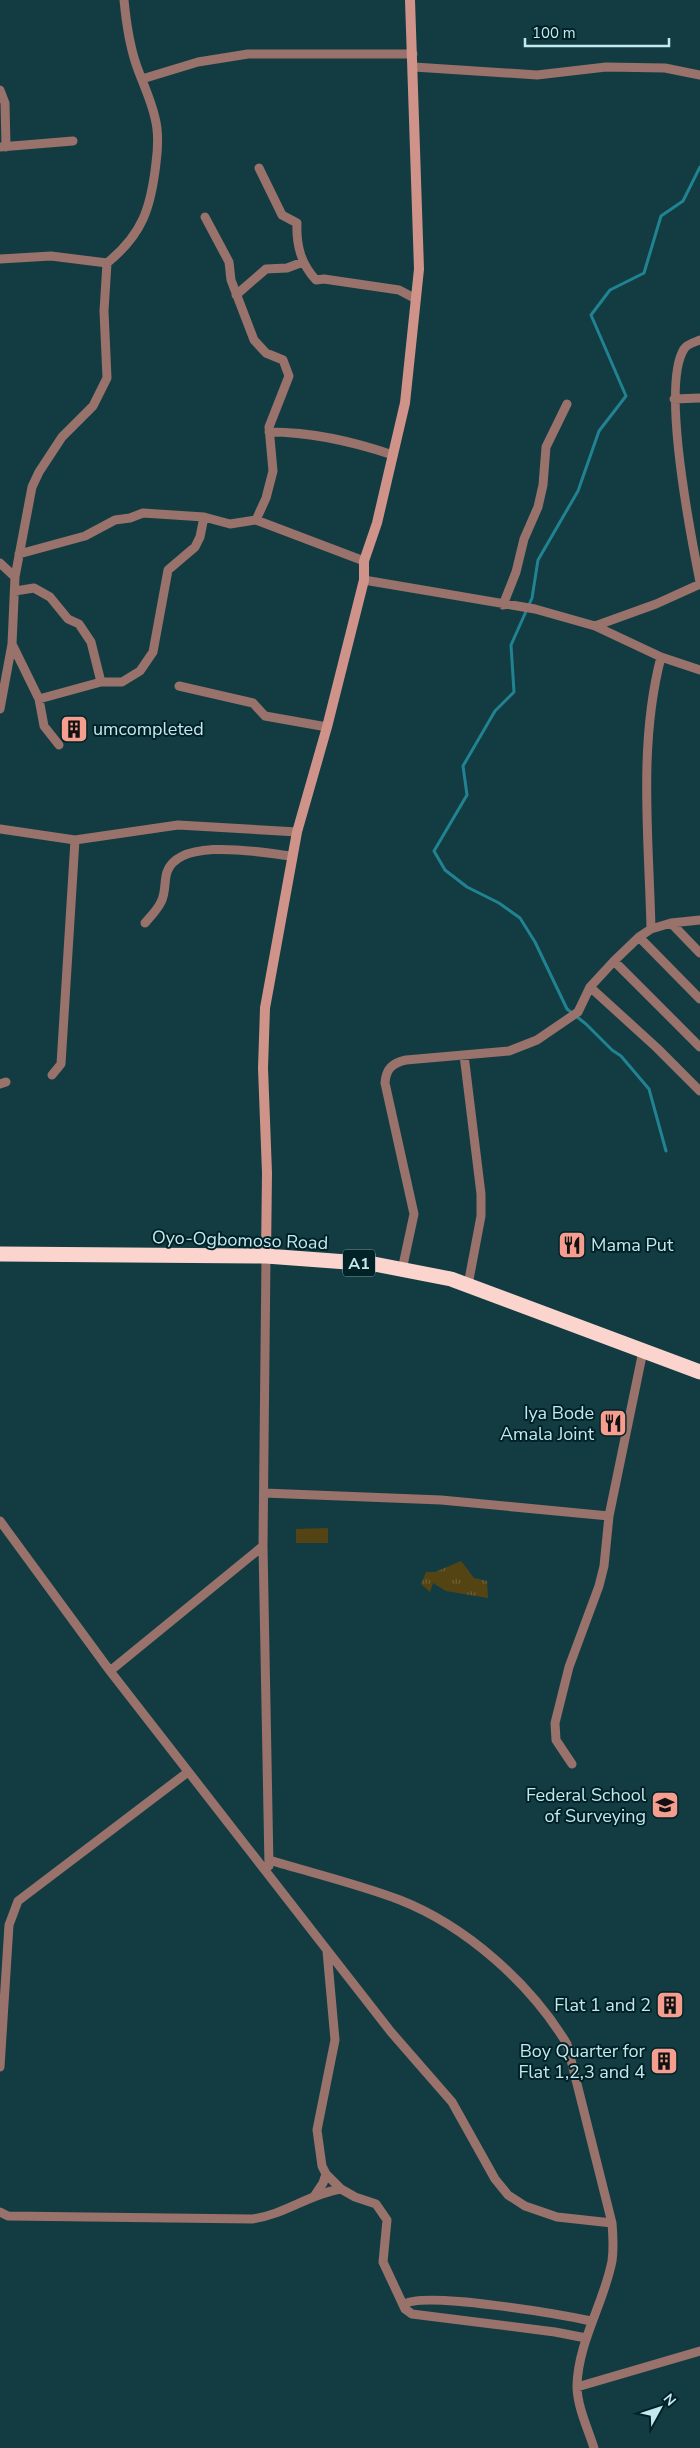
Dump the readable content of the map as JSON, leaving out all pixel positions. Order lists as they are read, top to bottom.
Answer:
{
  "streets": {
    "highway": ["Oyo-Ogbomoso Road", "A1"]
  },
  "places": {
    "building": ["umcompleted", "Flat 1 and 2", "Boy Quarter for Flat 1,2,3 and 4"],
    "restaurant": ["Mama Put", "Iya Bode Amala Joint"],
    "school or university": ["Federal School of Surveying"]
  },
  "scale_bar": "100 m",
  "north": "top right"
}
